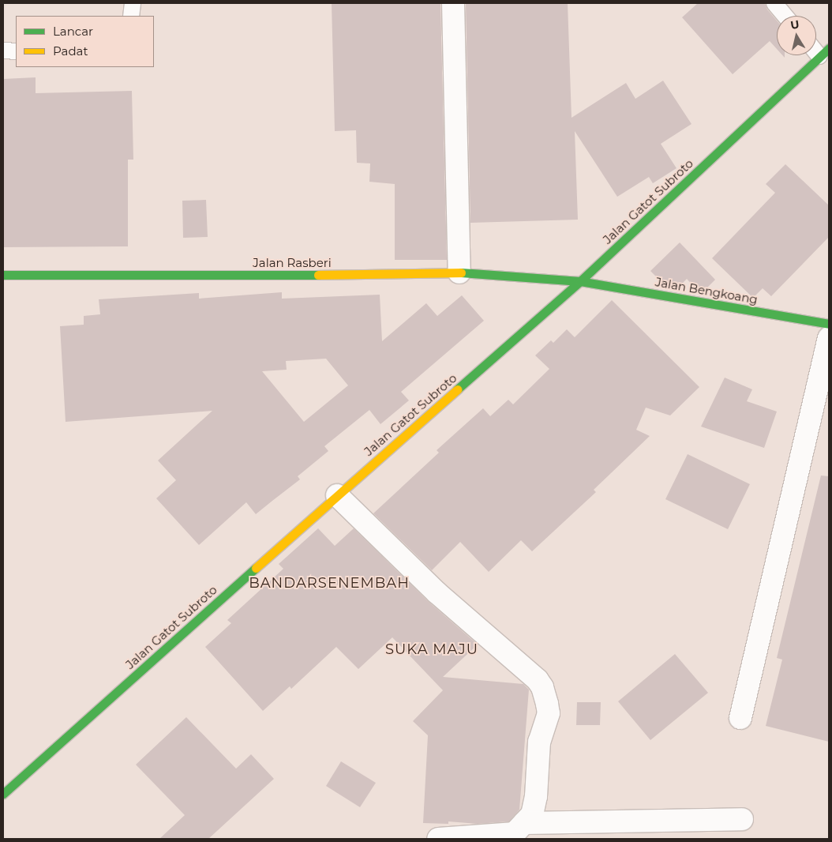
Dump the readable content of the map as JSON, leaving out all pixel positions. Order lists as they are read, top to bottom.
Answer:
{
  "streets": {
    "main road": ["Jalan Gatot Subroto", "Jalan Rasberi", "Jalan Bengkoang"]
  },
  "crossings": [
    ["Jalan Gatot Subroto", "Jalan Rasberi"],
    ["Jalan Gatot Subroto", "Jalan Bengkoang"],
    ["Jalan Rasberi", "Jalan Bengkoang"]
  ],
  "districts": ["BANDARSENEMBAH", "SUKA MAJU"],
  "legend": ["Lancar", "Padat"],
  "north": "top"
}
